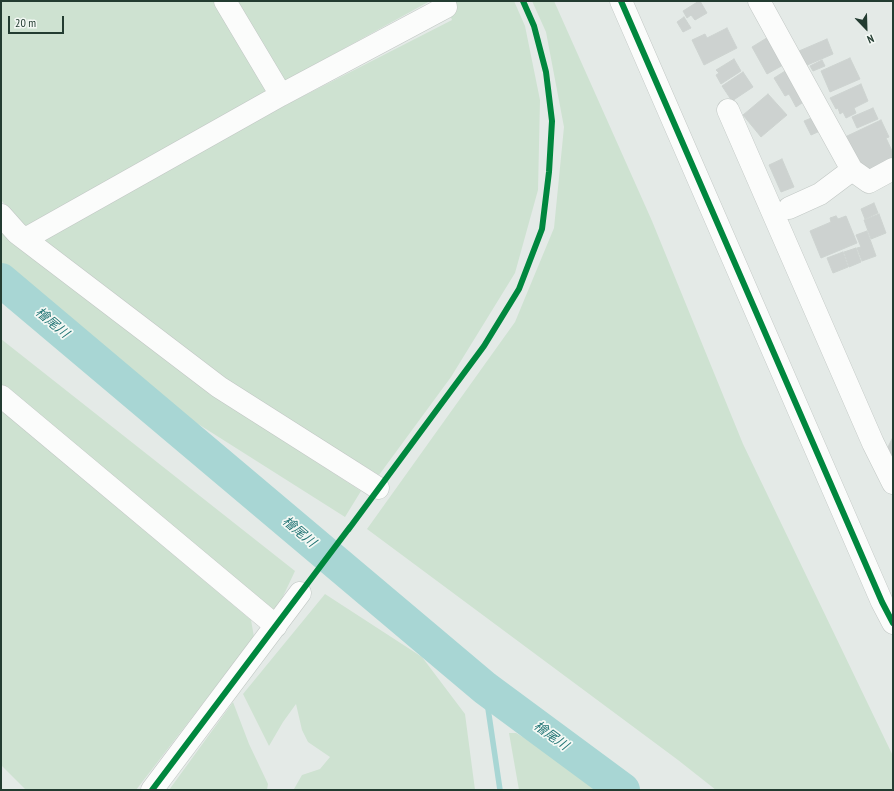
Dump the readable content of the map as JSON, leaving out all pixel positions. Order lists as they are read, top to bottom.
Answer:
{
  "water": ["檜尾川"],
  "scale_bar": "20 m",
  "north": "bottom right"
}
